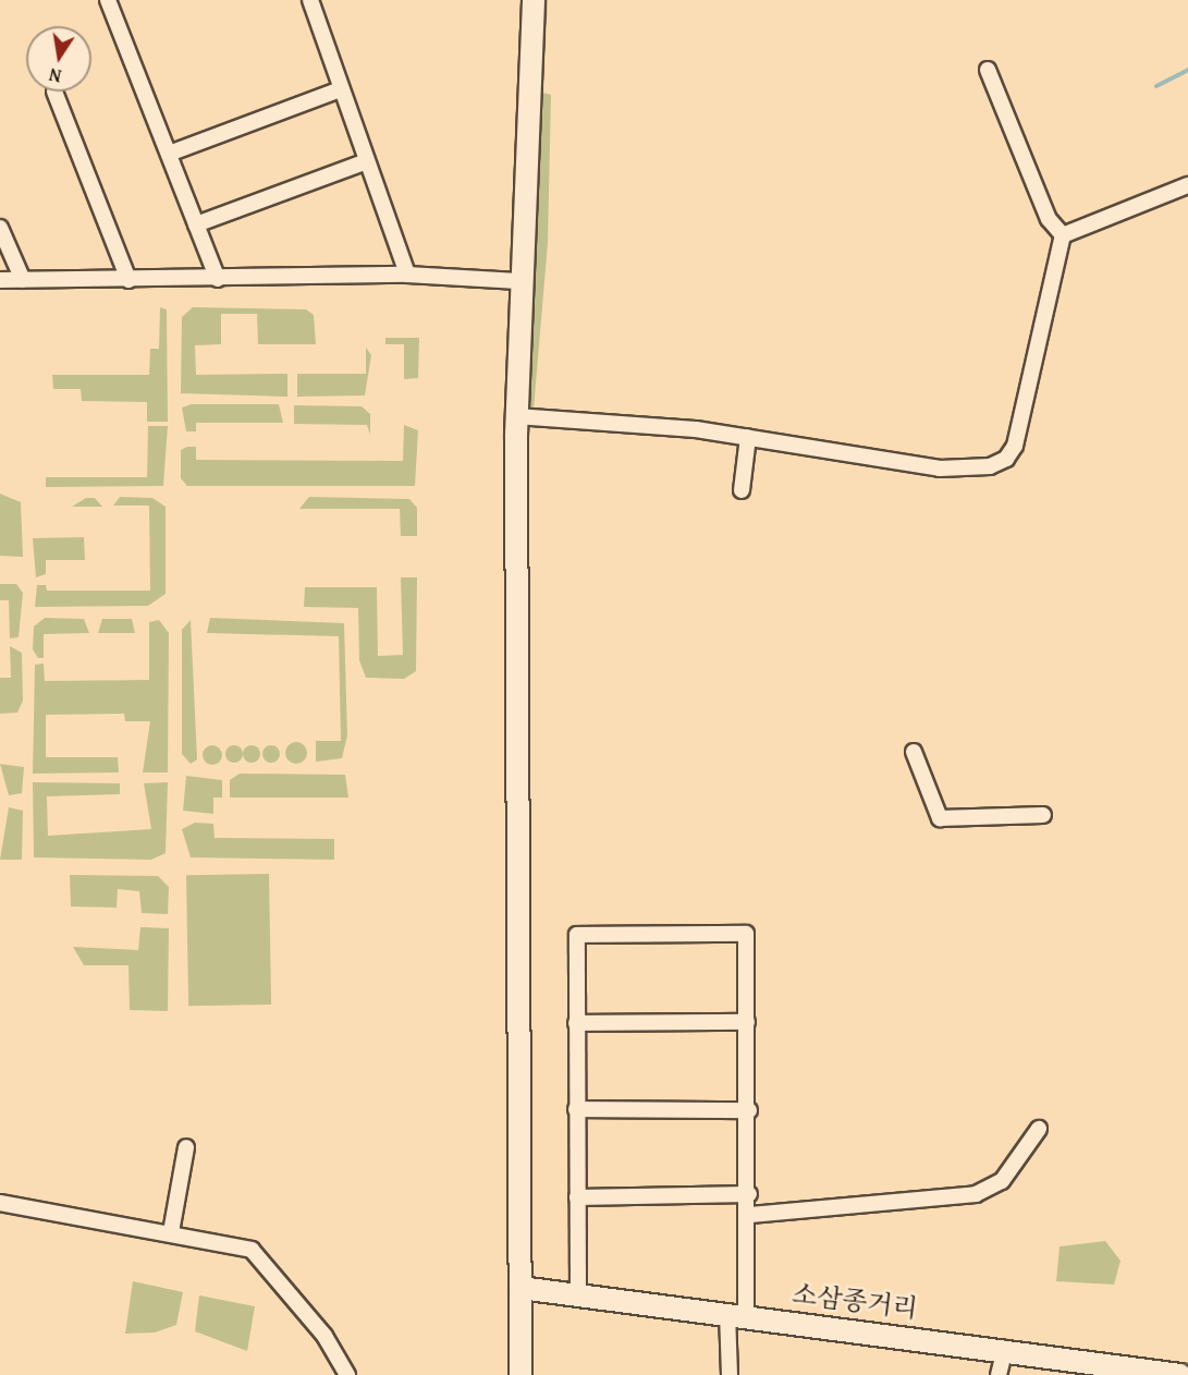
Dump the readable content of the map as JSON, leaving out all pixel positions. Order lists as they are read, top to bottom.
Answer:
{
  "streets": {
    "main road": ["소삼종거리"]
  },
  "north": "bottom"
}
